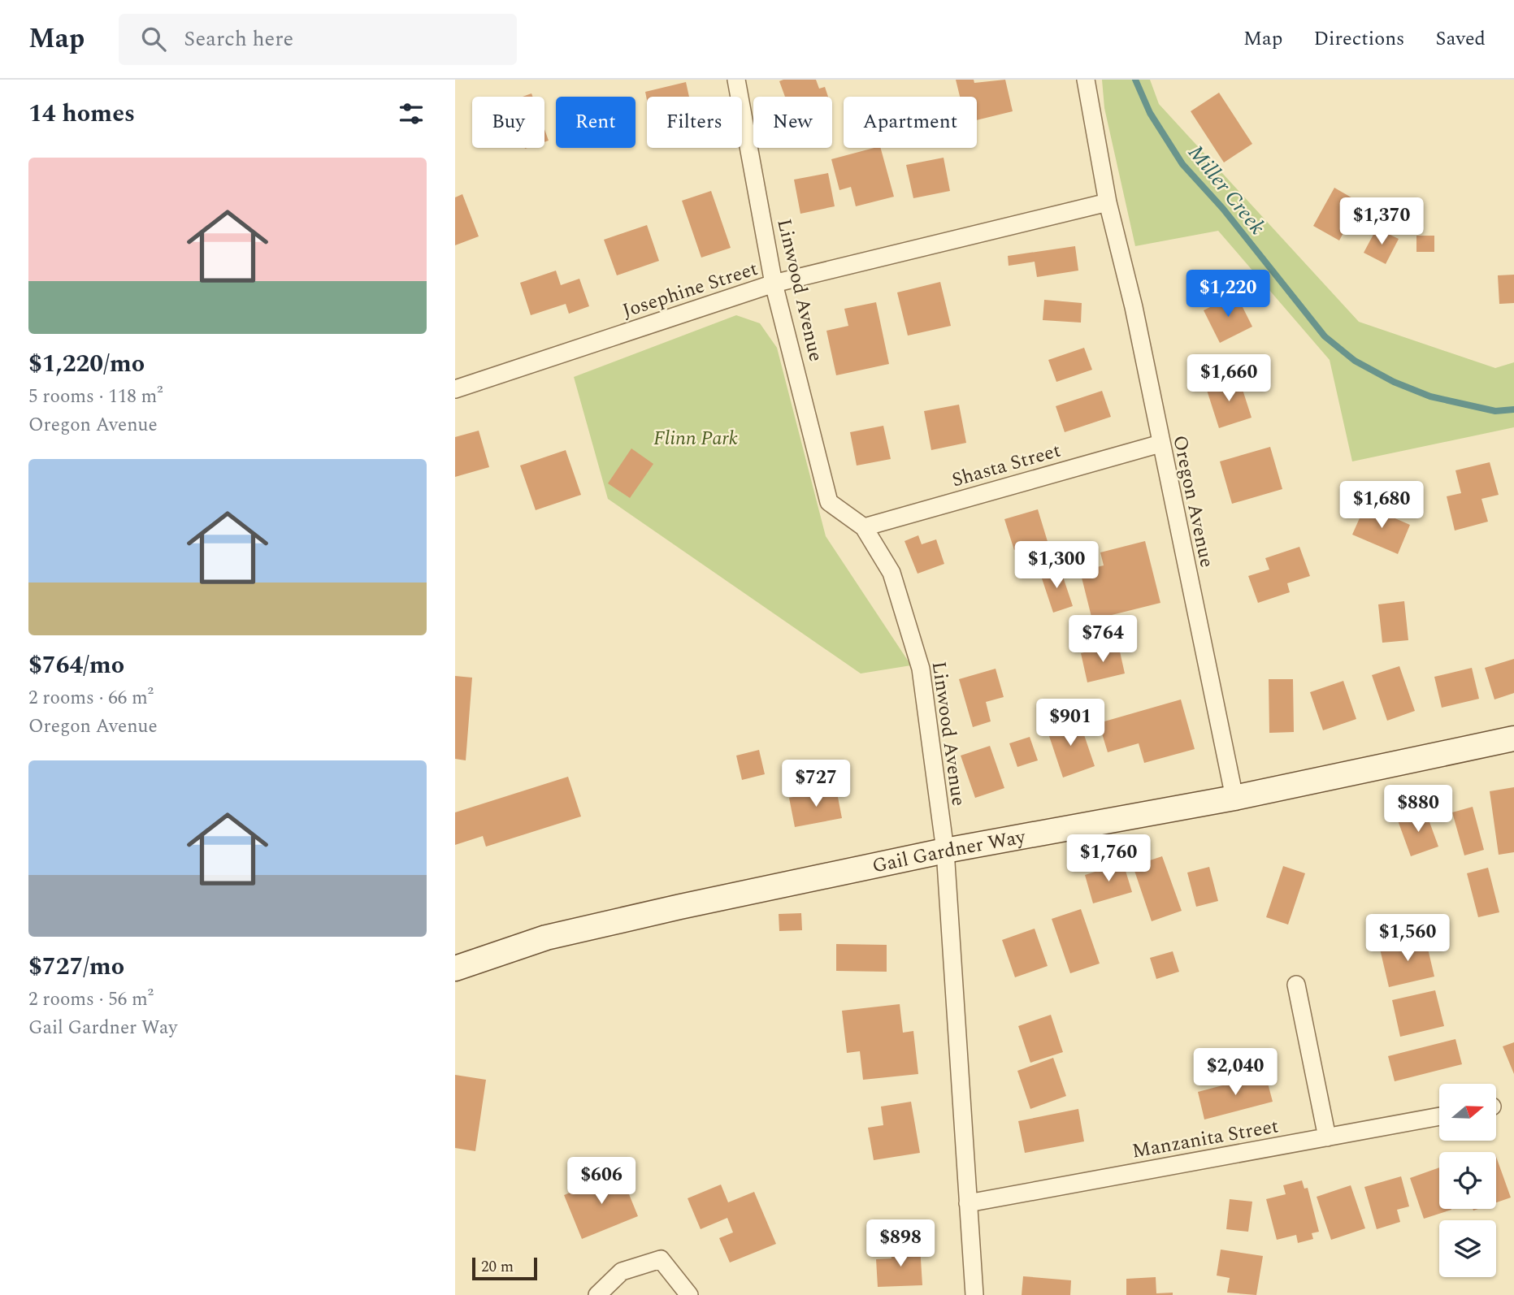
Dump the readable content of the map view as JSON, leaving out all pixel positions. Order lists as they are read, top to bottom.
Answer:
{
  "streets": {
    "street": [
      "Josephine Street",
      "Linwood Avenue",
      "Shasta Street",
      "Oregon Avenue",
      "Gail Gardner Way",
      "Manzanita Street"
    ]
  },
  "crossings": [
    ["Josephine Street", "Linwood Avenue"],
    ["Josephine Street", "Oregon Avenue"],
    ["Linwood Avenue", "Shasta Street"],
    ["Linwood Avenue", "Gail Gardner Way"],
    ["Linwood Avenue", "Manzanita Street"],
    ["Shasta Street", "Oregon Avenue"],
    ["Oregon Avenue", "Gail Gardner Way"]
  ],
  "water": ["Miller Creek"],
  "parks": ["Flinn Park"],
  "scale_bar": "20 m",
  "north": "right",
  "page": {
    "header": "Map",
    "search": "Search here",
    "nav": ["Map", "Directions", "Saved"],
    "heading": "14 homes",
    "chip": [
      "Buy",
      "Rent",
      "Filters",
      "New",
      "Apartment"
    ],
    "list": [
      {
        "name": "$1,220/mo",
        "note": "5 rooms · 118 m² · Oregon Avenue"
      },
      {
        "name": "$764/mo",
        "note": "2 rooms · 66 m² · Oregon Avenue"
      },
      {
        "name": "$727/mo",
        "note": "2 rooms · 56 m² · Gail Gardner Way"
      }
    ],
    "price": [
      "$1,370",
      "$1,220",
      "$1,660",
      "$1,680",
      "$1,300",
      "$764",
      "$901",
      "$727",
      "$880",
      "$1,760",
      "$1,560",
      "$2,040",
      "$606",
      "$898"
    ],
    "scale": "20 m"
  }
}
